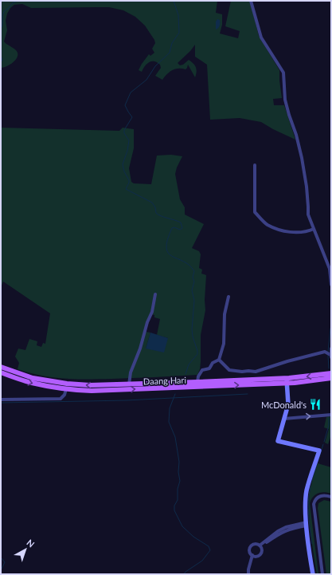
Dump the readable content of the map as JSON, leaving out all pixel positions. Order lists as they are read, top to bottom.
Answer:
{
  "streets": {
    "main road": ["Daang Hari"]
  },
  "places": {
    "restaurant": ["McDonald's"]
  },
  "north": "top right"
}
